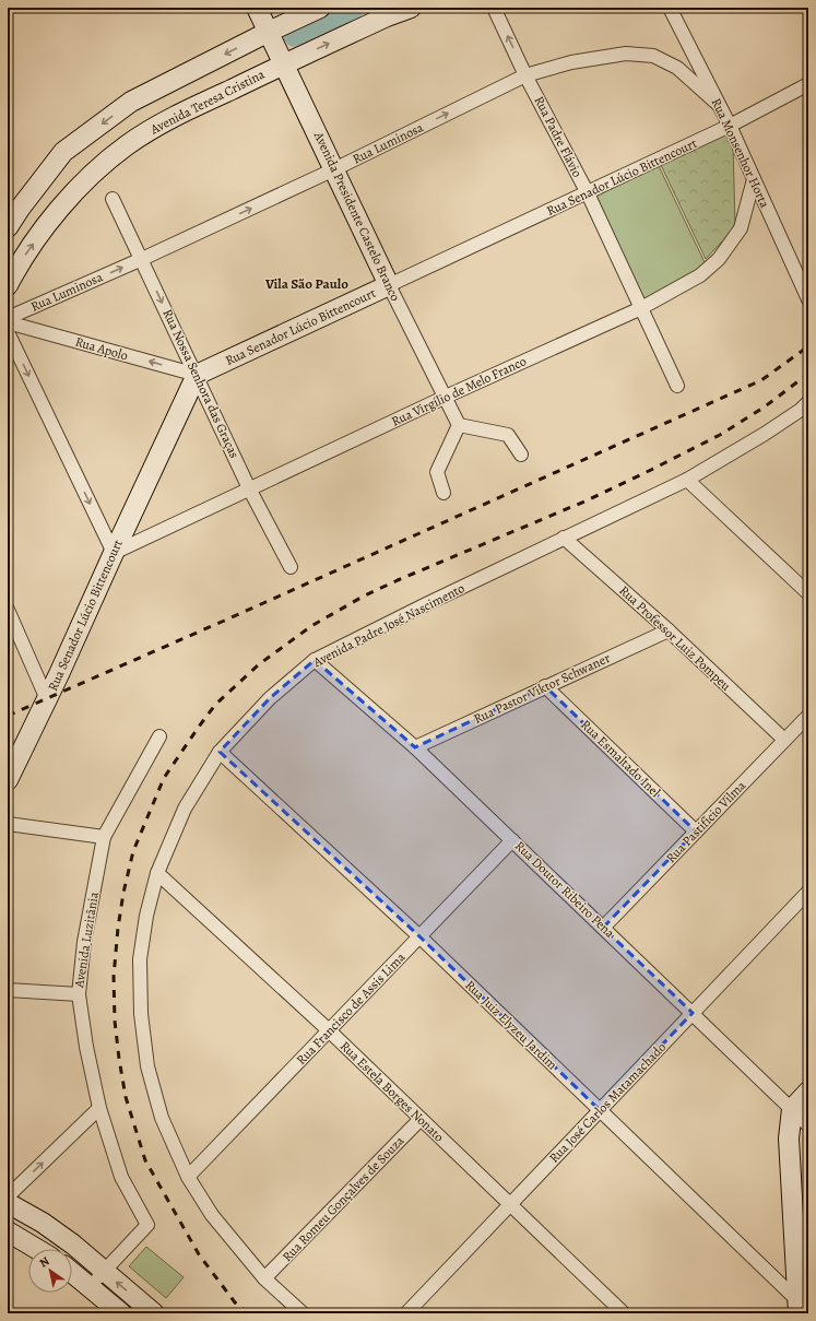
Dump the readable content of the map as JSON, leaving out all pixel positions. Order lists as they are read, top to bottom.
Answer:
{
  "streets": {
    "main road": ["Avenida Teresa Cristina", "Rua Senador Lúcio Bittencourt", "Avenida Presidente Castelo Branco"],
    "street": [
      "Rua Padre Flávio",
      "Rua Luminosa",
      "Rua Monsenhor Horta",
      "Rua Apolo",
      "Rua Nossa Senhora das Graças",
      "Rua Virgílio de Melo Franco",
      "Avenida Padre José Nascimento",
      "Rua Professor Luiz Pompeu",
      "Rua Pastor Viktor Schwaner",
      "Rua Esmaltado Inel",
      "Rua Pastifício Vilma",
      "Rua Doutor Ribeiro Pena",
      "Avenida Luzitânia",
      "Rua Francisco de Assis Lima",
      "Rua Juiz Elyzeu Jardim",
      "Rua Estela Borges Nonato",
      "Rua José Carlos Matamachado",
      "Rua Romeu Gonçalves de Souza"
    ]
  },
  "crossings": [
    ["Avenida Teresa Cristina", "Avenida Presidente Castelo Branco"],
    ["Rua Padre Flávio", "Rua Luminosa"],
    ["Rua Padre Flávio", "Rua Senador Lúcio Bittencourt"],
    ["Rua Padre Flávio", "Rua Virgílio de Melo Franco"],
    ["Rua Luminosa", "Rua Monsenhor Horta"],
    ["Rua Luminosa", "Avenida Presidente Castelo Branco"],
    ["Rua Luminosa", "Rua Nossa Senhora das Graças"],
    ["Rua Monsenhor Horta", "Rua Senador Lúcio Bittencourt"],
    ["Rua Monsenhor Horta", "Rua Virgílio de Melo Franco"],
    ["Rua Senador Lúcio Bittencourt", "Avenida Presidente Castelo Branco"],
    ["Rua Senador Lúcio Bittencourt", "Rua Apolo"],
    ["Rua Senador Lúcio Bittencourt", "Rua Nossa Senhora das Graças"],
    ["Rua Senador Lúcio Bittencourt", "Rua Virgílio de Melo Franco"],
    ["Avenida Presidente Castelo Branco", "Rua Virgílio de Melo Franco"],
    ["Rua Apolo", "Rua Nossa Senhora das Graças"],
    ["Rua Nossa Senhora das Graças", "Rua Virgílio de Melo Franco"],
    ["Avenida Padre José Nascimento", "Rua Professor Luiz Pompeu"],
    ["Avenida Padre José Nascimento", "Rua Doutor Ribeiro Pena"],
    ["Avenida Padre José Nascimento", "Rua Francisco de Assis Lima"],
    ["Avenida Padre José Nascimento", "Rua Juiz Elyzeu Jardim"],
    ["Avenida Padre José Nascimento", "Rua Estela Borges Nonato"],
    ["Avenida Padre José Nascimento", "Rua Romeu Gonçalves de Souza"],
    ["Rua Professor Luiz Pompeu", "Rua Pastor Viktor Schwaner"],
    ["Rua Professor Luiz Pompeu", "Rua Pastifício Vilma"],
    ["Rua Pastor Viktor Schwaner", "Rua Esmaltado Inel"],
    ["Rua Pastor Viktor Schwaner", "Rua Doutor Ribeiro Pena"],
    ["Rua Esmaltado Inel", "Rua Pastifício Vilma"],
    ["Rua Pastifício Vilma", "Rua Doutor Ribeiro Pena"],
    ["Rua Doutor Ribeiro Pena", "Rua Francisco de Assis Lima"],
    ["Rua Doutor Ribeiro Pena", "Rua José Carlos Matamachado"],
    ["Rua Francisco de Assis Lima", "Rua Juiz Elyzeu Jardim"],
    ["Rua Francisco de Assis Lima", "Rua Estela Borges Nonato"],
    ["Rua Juiz Elyzeu Jardim", "Rua José Carlos Matamachado"],
    ["Rua Estela Borges Nonato", "Rua José Carlos Matamachado"],
    ["Rua Estela Borges Nonato", "Rua Romeu Gonçalves de Souza"]
  ],
  "one_way": ["Rua Luminosa", "Rua Apolo"],
  "districts": ["Vila São Paulo"],
  "north": "top left"
}
